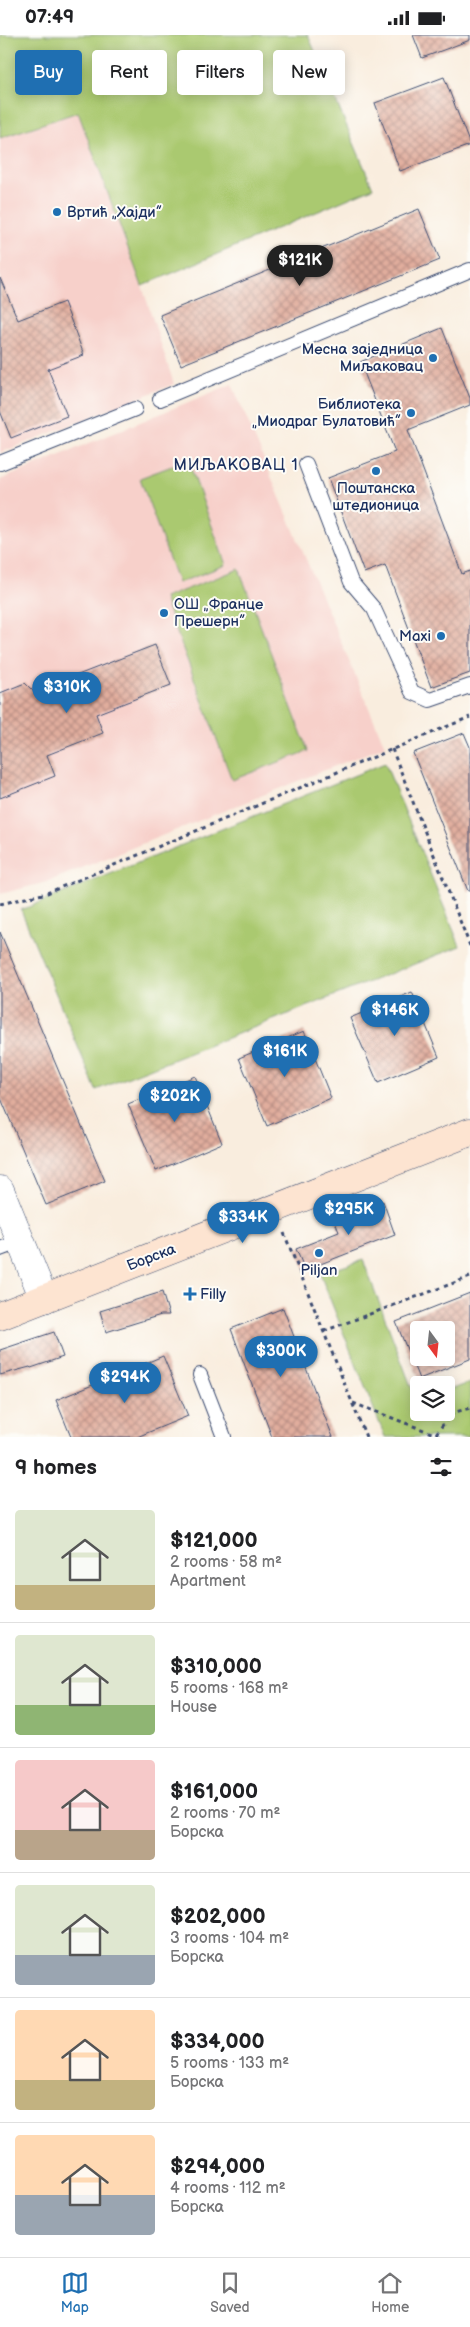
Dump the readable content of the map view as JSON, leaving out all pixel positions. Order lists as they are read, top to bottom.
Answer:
{
  "streets": {
    "main road": ["Борска"]
  },
  "districts": ["МИЉАКОВАЦ 1"],
  "places": {
    "other": [
      "Вртић „Хајди”",
      "Месна заједница Миљаковац",
      "Библиотека „Миодраг Булатовић”",
      "Поштанска штедионица",
      "ОШ „Франце Прешерн”",
      "Maxi",
      "Piljan"
    ],
    "health": ["Filly"]
  },
  "north": "bottom",
  "page": {
    "status": "07:49",
    "chip": [
      "Buy",
      "Rent",
      "Filters",
      "New"
    ],
    "price": [
      "$121K",
      "$310K",
      "$146K",
      "$161K",
      "$202K",
      "$295K",
      "$334K",
      "$300K",
      "$294K"
    ],
    "heading": "9 homes",
    "list": [
      {
        "name": "$121,000",
        "note": "2 rooms · 58 m² · Apartment"
      },
      {
        "name": "$310,000",
        "note": "5 rooms · 168 m² · House"
      },
      {
        "name": "$161,000",
        "note": "2 rooms · 70 m² · Борска"
      },
      {
        "name": "$202,000",
        "note": "3 rooms · 104 m² · Борска"
      },
      {
        "name": "$334,000",
        "note": "5 rooms · 133 m² · Борска"
      },
      {
        "name": "$294,000",
        "note": "4 rooms · 112 m² · Борска"
      }
    ],
    "tabs": ["Map", "Saved", "Home"]
  }
}
